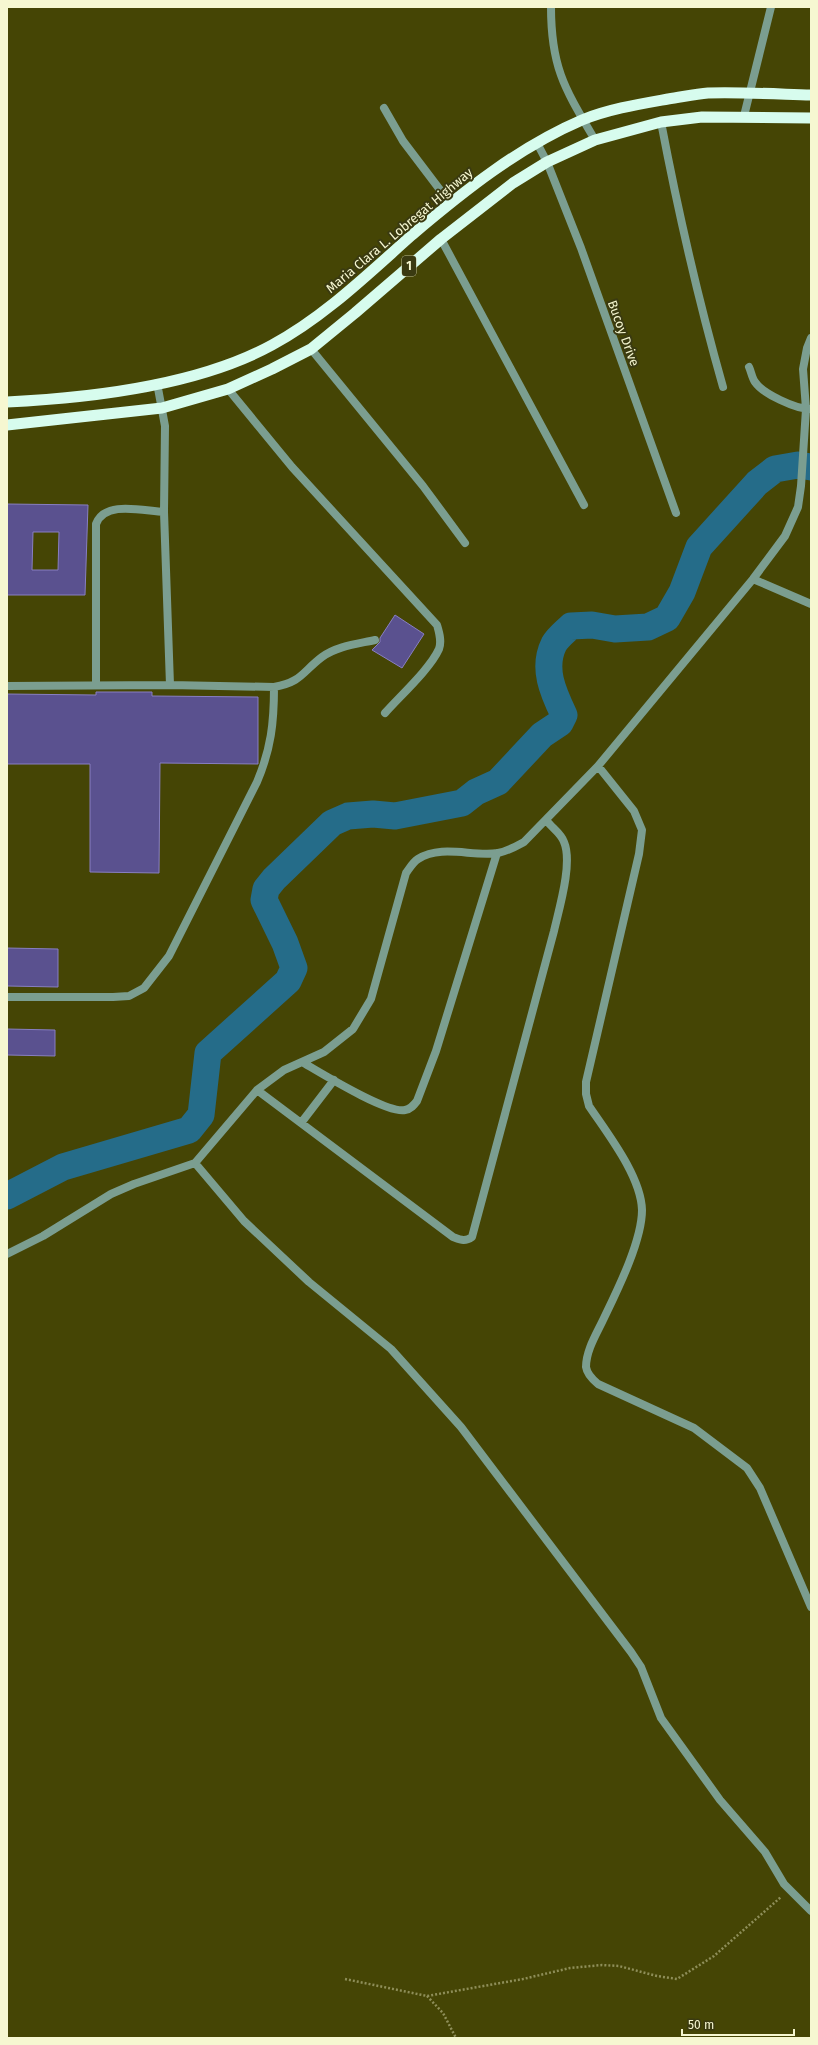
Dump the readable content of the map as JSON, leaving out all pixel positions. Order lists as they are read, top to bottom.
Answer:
{
  "streets": {
    "highway": ["Maria Clara L. Lobregat Highway", "1"],
    "street": ["Bucoy Drive"]
  },
  "crossings": [
    ["Maria Clara L. Lobregat Highway", "Bucoy Drive"],
    ["1", "Bucoy Drive"]
  ],
  "scale_bar": "50 m"
}
